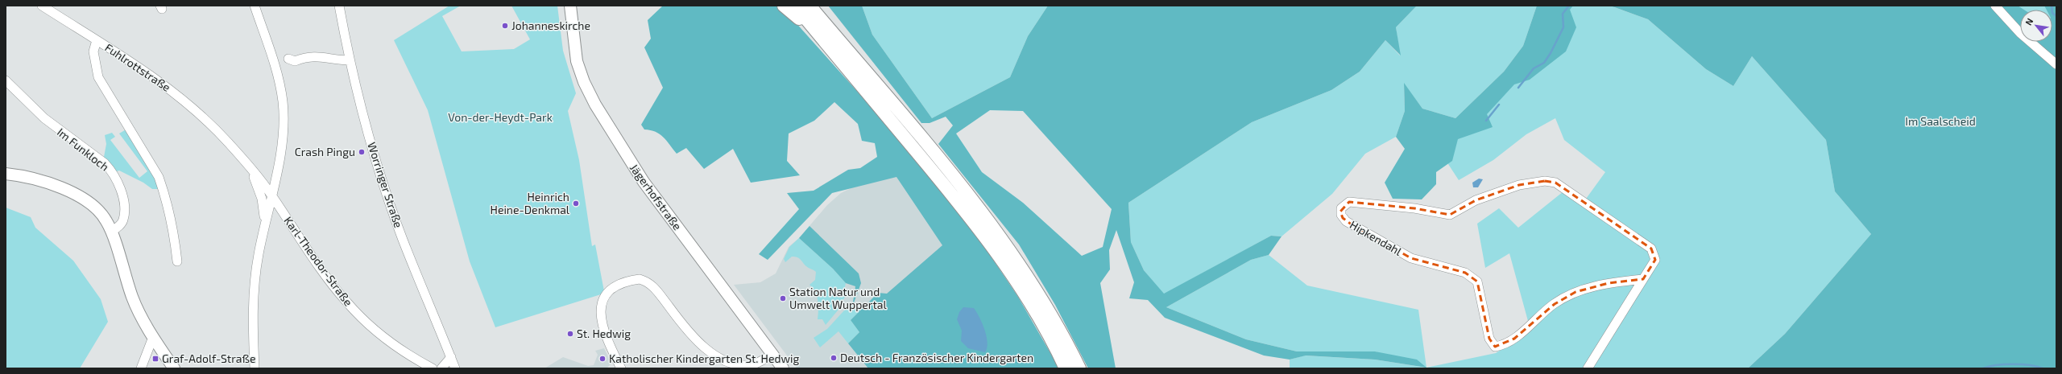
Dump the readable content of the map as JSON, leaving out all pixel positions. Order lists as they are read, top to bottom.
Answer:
{
  "streets": {
    "main road": ["Jägerhofstraße"],
    "street": [
      "Fuhlrottstraße",
      "Im Funkloch",
      "Worringer Straße",
      "Hipkendahl",
      "Karl-Theodor-Straße"
    ]
  },
  "crossings": [
    ["Fuhlrottstraße", "Karl-Theodor-Straße"]
  ],
  "parks": ["Von-der-Heydt-Park", "Im Saalscheid"],
  "places": {
    "other": [
      "Johanneskirche",
      "Crash Pingu",
      "Heinrich Heine-Denkmal",
      "Station Natur und Umwelt Wuppertal",
      "St. Hedwig",
      "Deutsch - Französischer Kindergarten",
      "Katholischer Kindergarten St. Hedwig"
    ],
    "transit": ["Graf-Adolf-Straße"]
  },
  "north": "top left"
}
